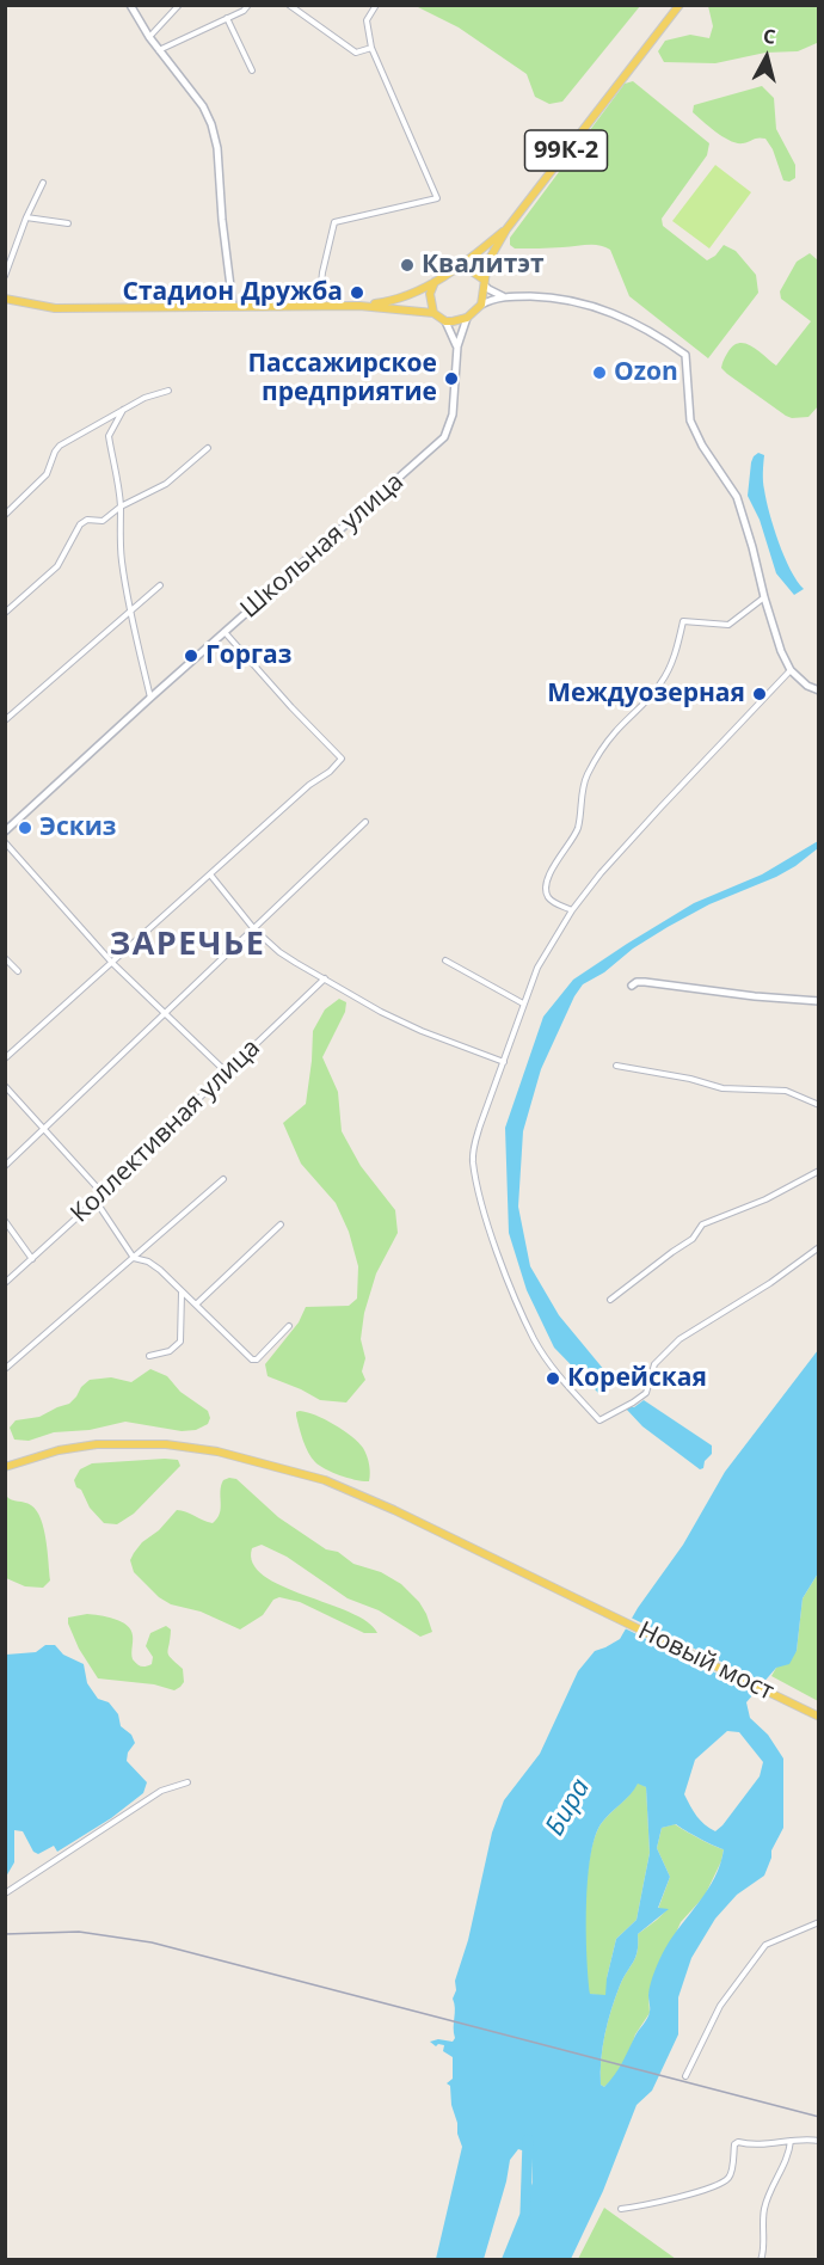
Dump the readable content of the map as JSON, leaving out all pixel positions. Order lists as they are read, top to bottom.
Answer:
{
  "streets": {
    "main road": ["99К-2", "Школьная улица", "Новый мост"],
    "street": ["Коллективная улица"]
  },
  "districts": ["ЗАРЕЧЬЕ"],
  "water": ["Бира"],
  "places": [
    "Квалитэт",
    "Стадион Дружба",
    "Ozon",
    "Пассажирское предприятие",
    "Горгаз",
    "Междуозерная",
    "Эскиз",
    "Корейская"
  ],
  "north": "top"
}
